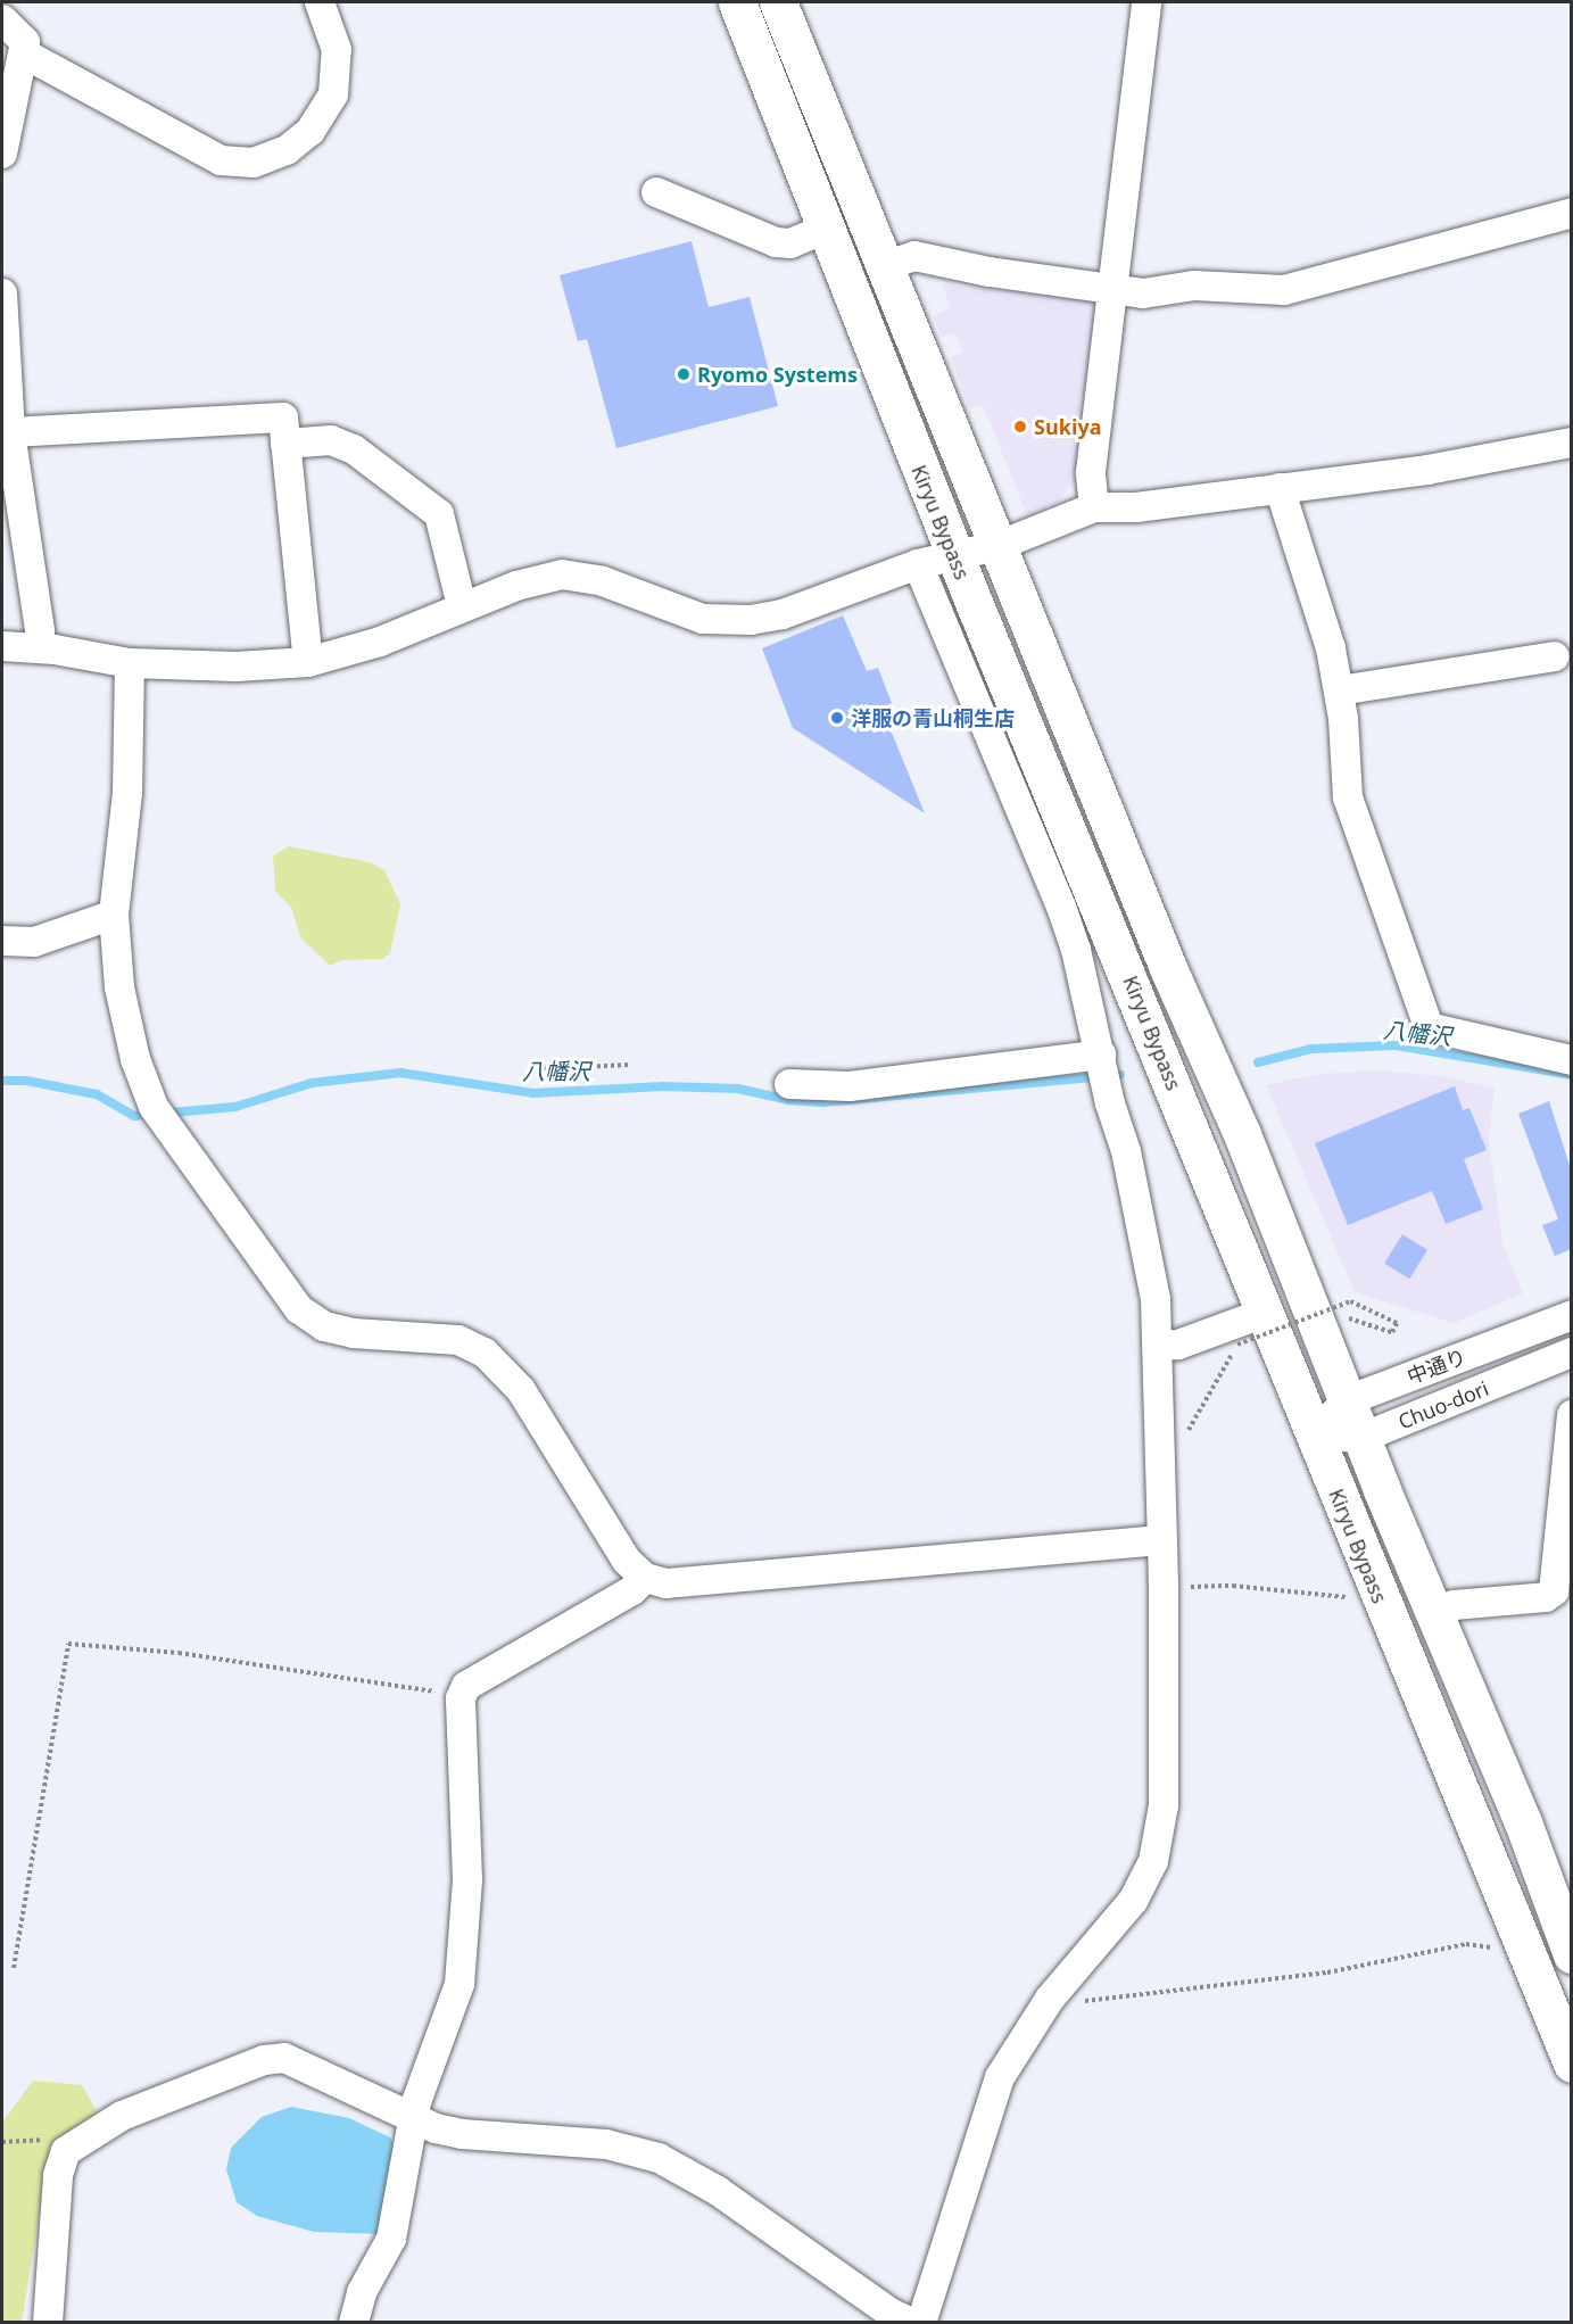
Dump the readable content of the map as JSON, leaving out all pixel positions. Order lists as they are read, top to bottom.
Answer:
{
  "streets": {
    "highway": ["Kiryu Bypass"],
    "street": ["中通り", "Chuo-dori"]
  },
  "crossings": [
    ["Kiryu Bypass", "中通り"],
    ["Kiryu Bypass", "Chuo-dori"],
    ["中通り", "Chuo-dori"]
  ],
  "water": ["八幡沢"],
  "places": ["Ryomo Systems", "Sukiya", "洋服の青山桐生店"]
}
